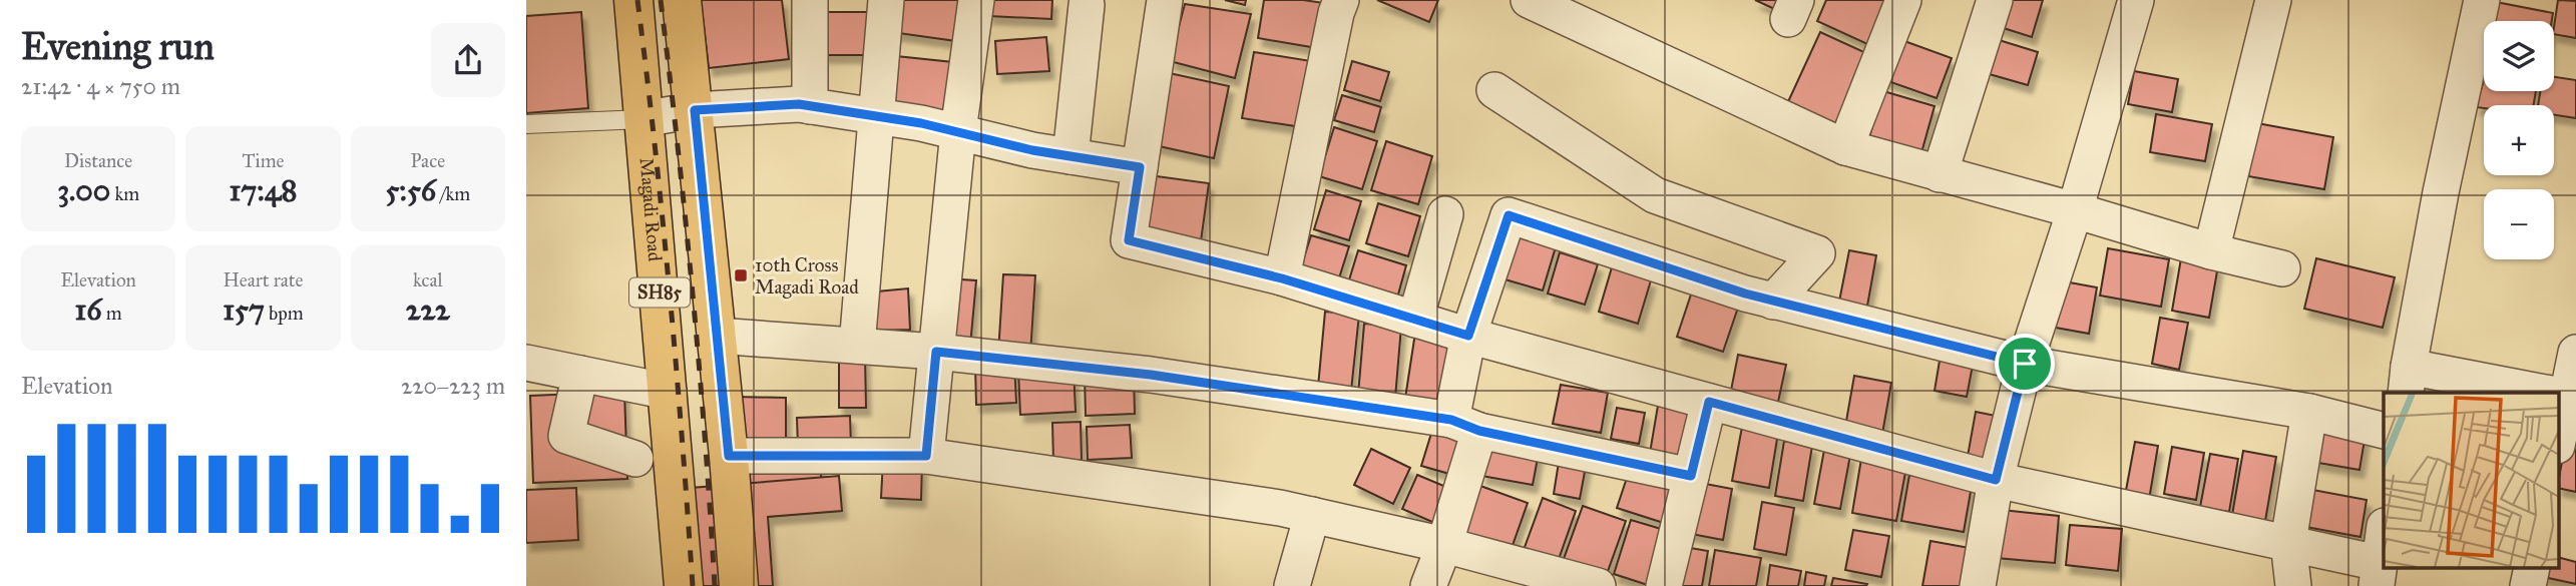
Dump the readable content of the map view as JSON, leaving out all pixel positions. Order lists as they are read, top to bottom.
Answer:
{
  "streets": {
    "main road": ["Magadi Road", "SH85"]
  },
  "places": {
    "transit": ["10th Cross Magadi Road"]
  },
  "page": {
    "heading": ["Evening run", "21:42 · 4 × 750 m"],
    "map_buttons": ["+", "−"],
    "stats": [
      ["Distance", "3.00 km"],
      ["Time", "17:48"],
      ["Pace", "5:56 /km"],
      ["Elevation", "16 m"],
      ["Heart rate", "157 bpm"],
      ["kcal", "222"]
    ],
    "chart": ["Elevation", "220–223 m"]
  }
}
